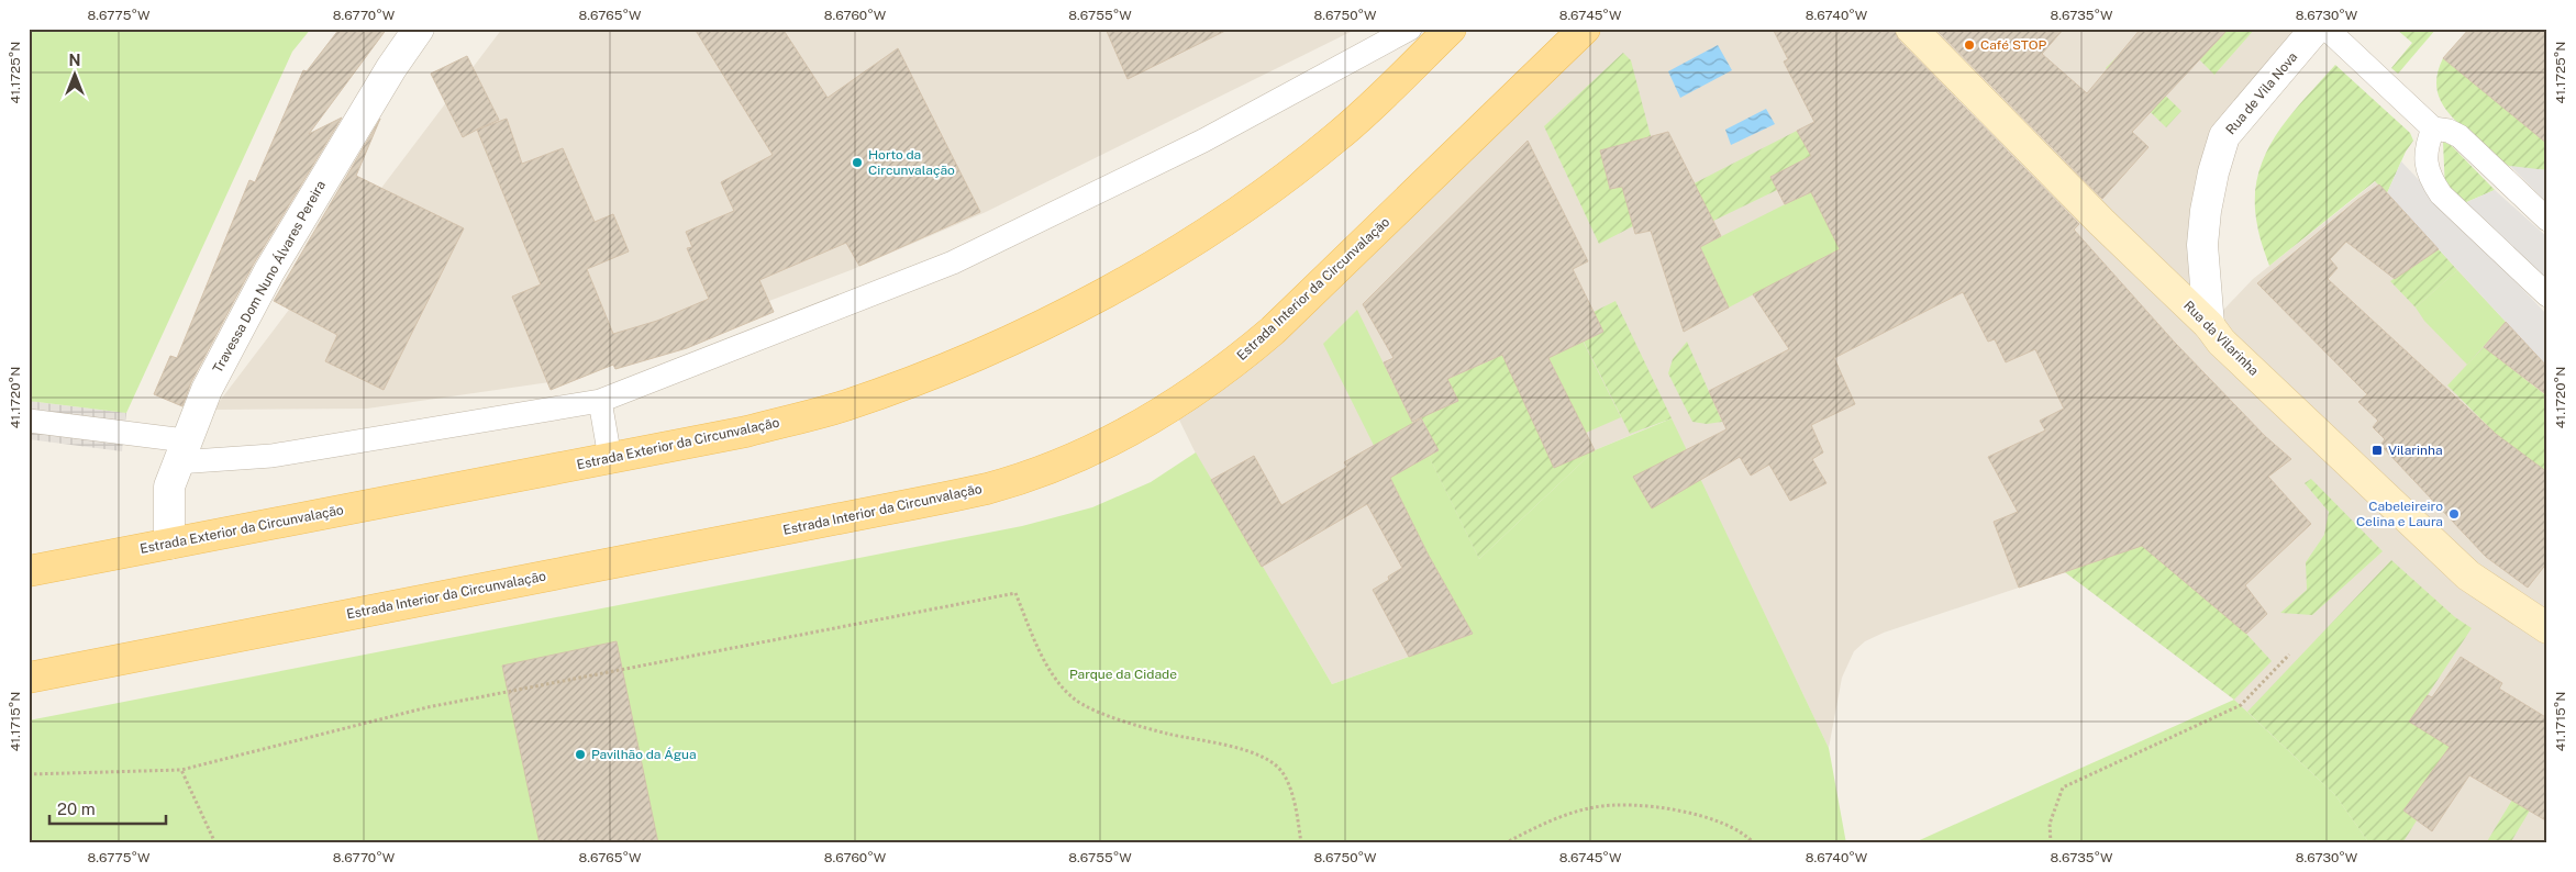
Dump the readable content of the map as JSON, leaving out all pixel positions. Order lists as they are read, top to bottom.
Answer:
{
  "streets": {
    "main road": ["Estrada Interior da Circunvalação", "Rua da Vilarinha", "Estrada Exterior da Circunvalação"],
    "street": ["Rua de Vila Nova", "Travessa Dom Nuno Álvares Pereira"]
  },
  "crossings": [
    ["Rua de Vila Nova", "Rua da Vilarinha"],
    ["Travessa Dom Nuno Álvares Pereira", "Estrada Exterior da Circunvalação"]
  ],
  "parks": ["Parque da Cidade"],
  "places": {
    "other": [
      "Café STOP",
      "Horto da Circunvalação",
      "Cabeleireiro Celina e Laura",
      "Pavilhão da Água"
    ],
    "transit": ["Vilarinha"]
  },
  "scale_bar": "20 m",
  "north": "top",
  "coordinates": [
    "8.6775°W",
    "8.6770°W",
    "8.6765°W",
    "8.6760°W",
    "8.6755°W",
    "8.6750°W",
    "8.6745°W",
    "8.6740°W",
    "8.6735°W",
    "8.6730°W",
    "41.1725°N",
    "41.1720°N",
    "41.1715°N"
  ]
}
